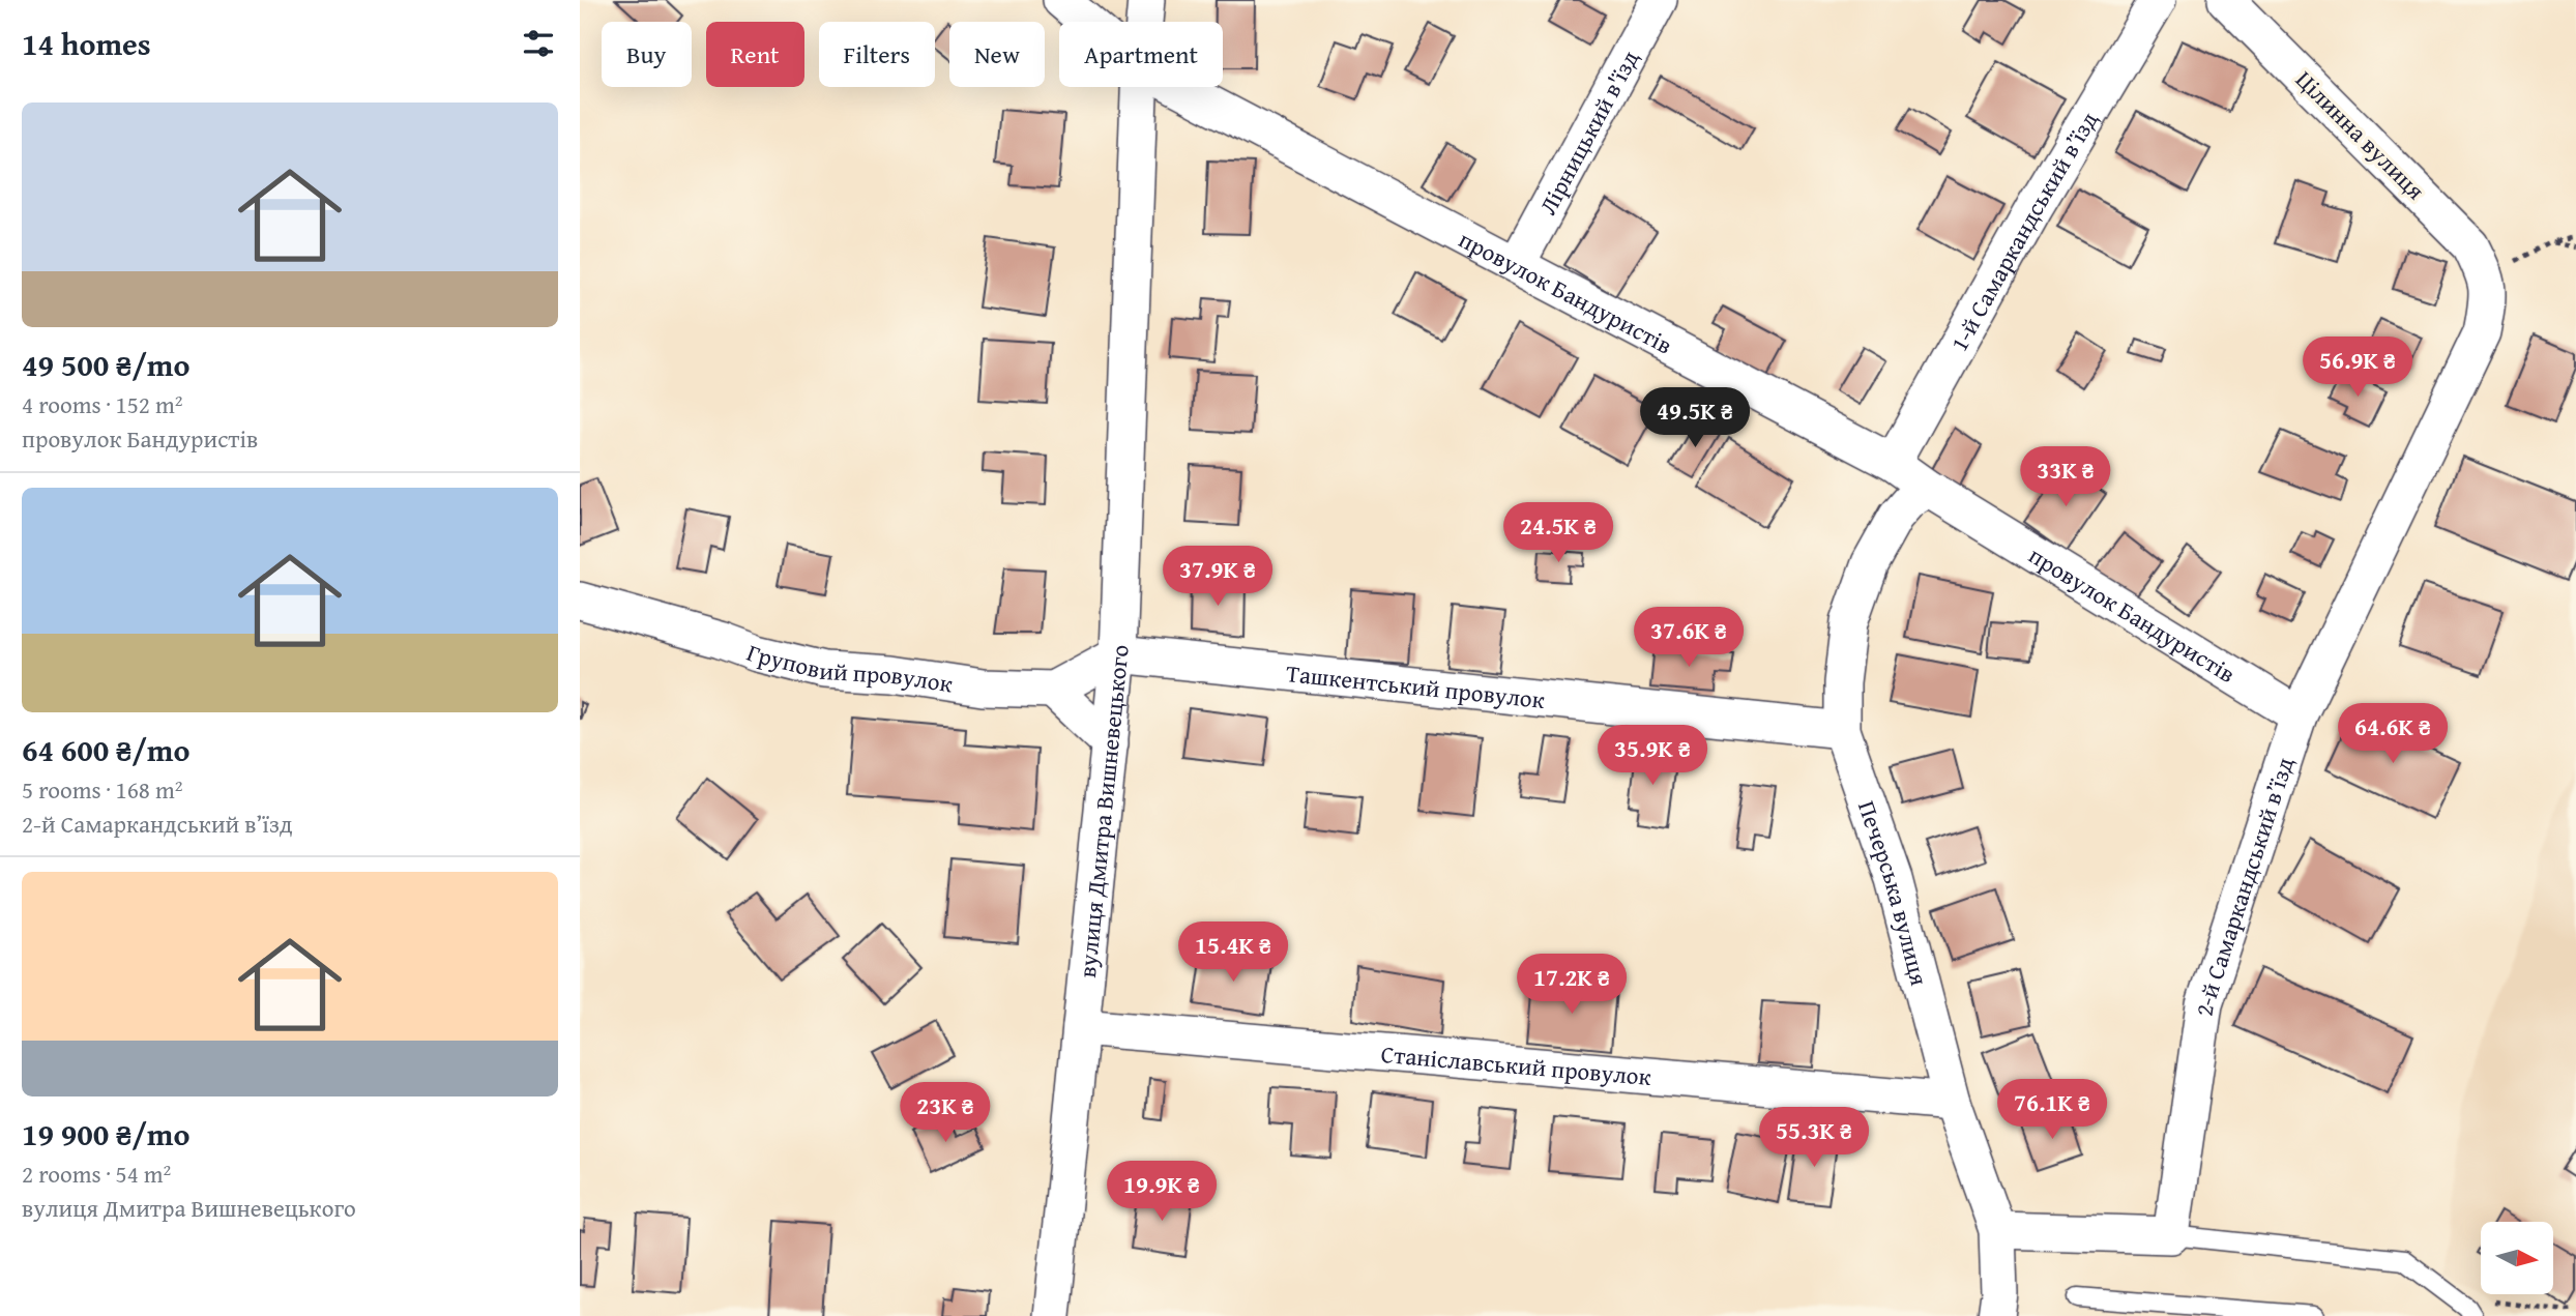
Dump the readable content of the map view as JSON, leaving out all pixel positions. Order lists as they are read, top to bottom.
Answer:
{
  "streets": {
    "street": [
      "Лірницький в'їзд",
      "Цілинна вулиця",
      "1-й Самаркандський в’їзд",
      "провулок Бандуристів",
      "Груповий провулок",
      "Ташкентський провулок",
      "вулиця Дмитра Вишневецького",
      "2-й Самаркандський в’їзд",
      "Печерська вулиця",
      "Станіславський провулок"
    ]
  },
  "crossings": [
    ["Лірницький в'їзд", "провулок Бандуристів"],
    ["Цілинна вулиця", "2-й Самаркандський в’їзд"],
    ["1-й Самаркандський в’їзд", "провулок Бандуристів"],
    ["провулок Бандуристів", "2-й Самаркандський в’їзд"],
    ["провулок Бандуристів", "Печерська вулиця"],
    ["Ташкентський провулок", "вулиця Дмитра Вишневецького"],
    ["Ташкентський провулок", "Печерська вулиця"],
    ["вулиця Дмитра Вишневецького", "Станіславський провулок"],
    ["Печерська вулиця", "Станіславський провулок"]
  ],
  "north": "right",
  "page": {
    "heading": "14 homes",
    "chip": [
      "Buy",
      "Rent",
      "Filters",
      "New",
      "Apartment"
    ],
    "list": [
      {
        "name": "49 500 ₴/mo",
        "note": "4 rooms · 152 m² · провулок Бандуристів"
      },
      {
        "name": "64 600 ₴/mo",
        "note": "5 rooms · 168 m² · 2-й Самаркандський в’їзд"
      },
      {
        "name": "19 900 ₴/mo",
        "note": "2 rooms · 54 m² · вулиця Дмитра Вишневецького"
      }
    ],
    "price": [
      "56.9K ₴",
      "49.5K ₴",
      "33K ₴",
      "24.5K ₴",
      "37.9K ₴",
      "37.6K ₴",
      "64.6K ₴",
      "35.9K ₴",
      "15.4K ₴",
      "17.2K ₴",
      "76.1K ₴",
      "23K ₴",
      "55.3K ₴",
      "19.9K ₴"
    ]
  }
}
